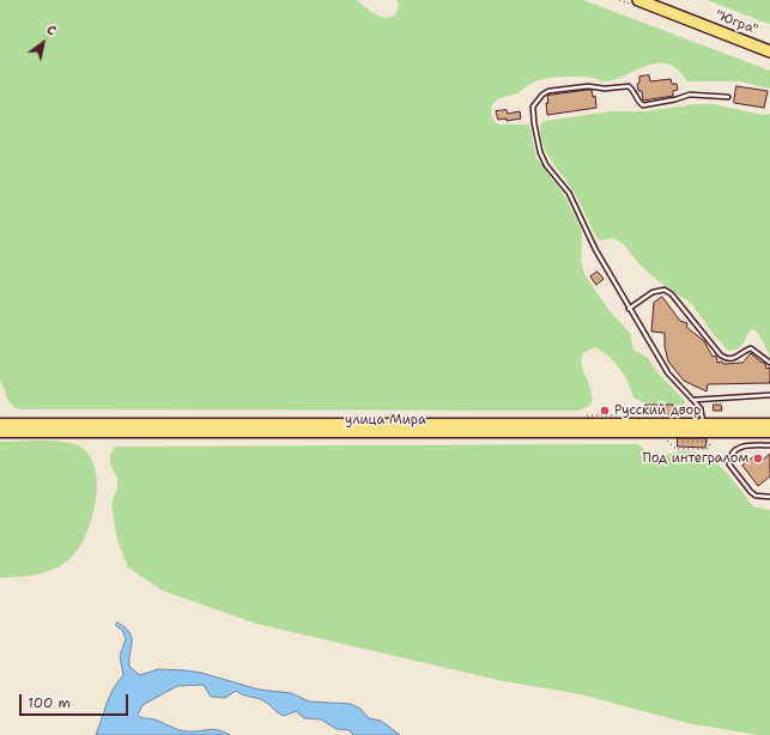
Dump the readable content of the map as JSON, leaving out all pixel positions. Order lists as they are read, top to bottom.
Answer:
{
  "streets": {
    "highway": ["\"Югра\""],
    "main road": ["улица Мира"]
  },
  "places": ["Русский двор", "Под интегралом"],
  "scale_bar": "100 m",
  "north": "top right"
}
